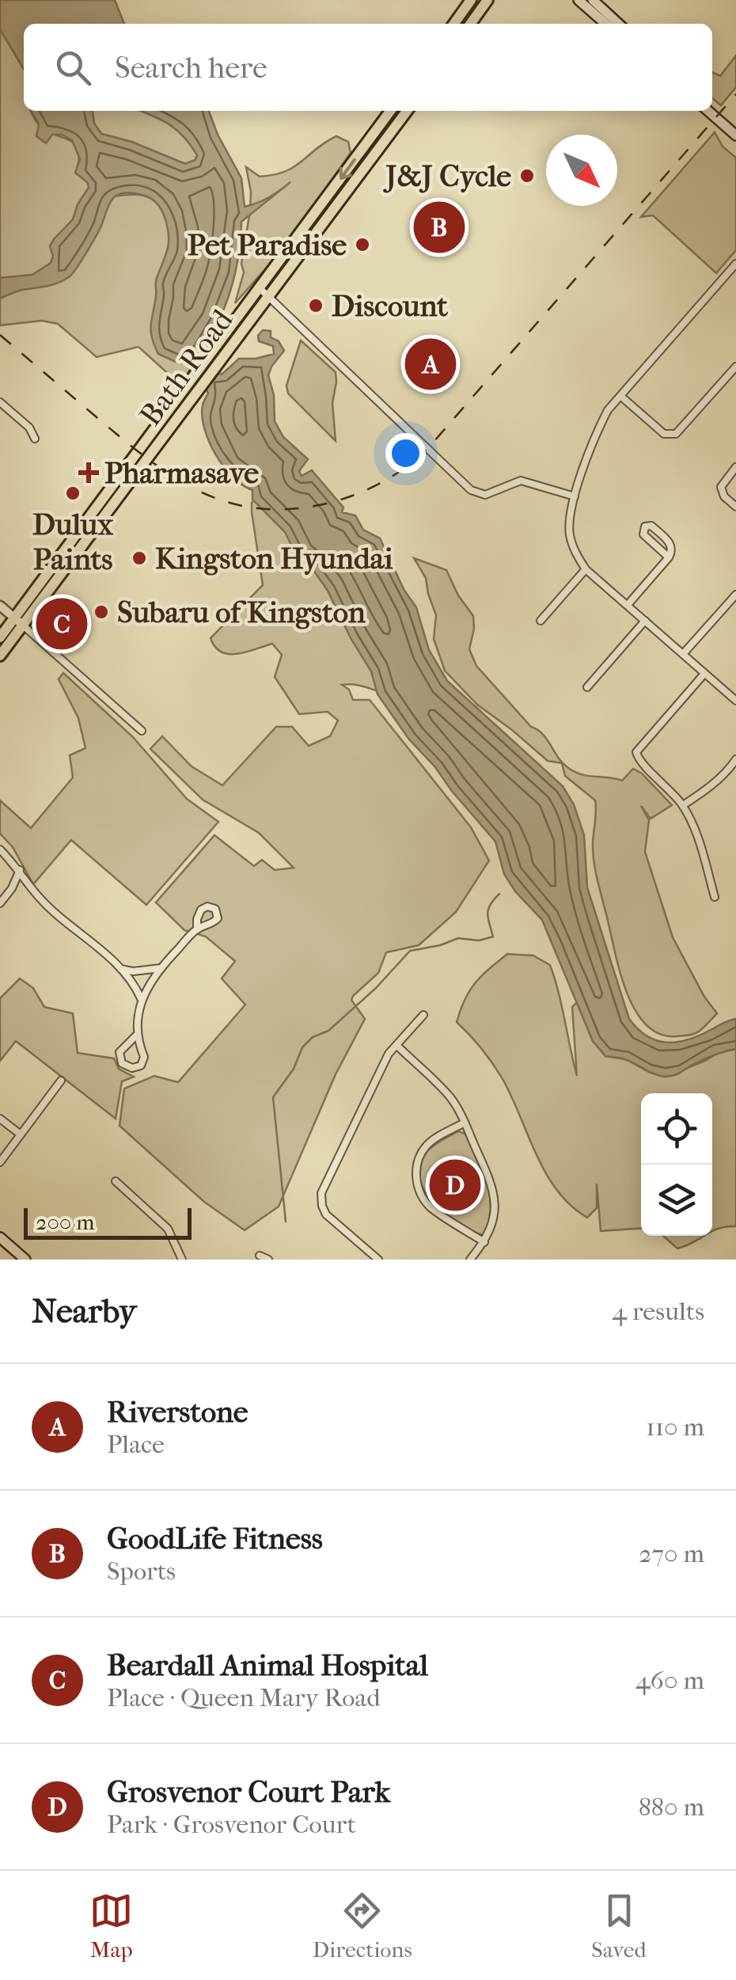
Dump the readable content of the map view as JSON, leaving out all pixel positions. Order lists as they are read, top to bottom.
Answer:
{
  "streets": {
    "main road": ["Bath Road"]
  },
  "places": {
    "other": [
      "J&J Cycle",
      "Pet Paradise",
      "Discount",
      "Dulux Paints",
      "Kingston Hyundai",
      "Subaru of Kingston"
    ],
    "health": ["Pharmasave"]
  },
  "scale_bar": "200 m",
  "north": "bottom right",
  "page": {
    "search": "Search here",
    "pins": [
      "B",
      "A",
      "C",
      "D"
    ],
    "scale": "200 m",
    "heading": ["Nearby", "4 results"],
    "list": [
      {
        "mark": "A",
        "name": "Riverstone",
        "note": "Place",
        "value": "110 m"
      },
      {
        "mark": "B",
        "name": "GoodLife Fitness",
        "note": "Sports",
        "value": "270 m"
      },
      {
        "mark": "C",
        "name": "Beardall Animal Hospital",
        "note": "Place · Queen Mary Road",
        "value": "460 m"
      },
      {
        "mark": "D",
        "name": "Grosvenor Court Park",
        "note": "Park · Grosvenor Court",
        "value": "880 m"
      }
    ],
    "nav": ["Map", "Directions", "Saved"]
  }
}
